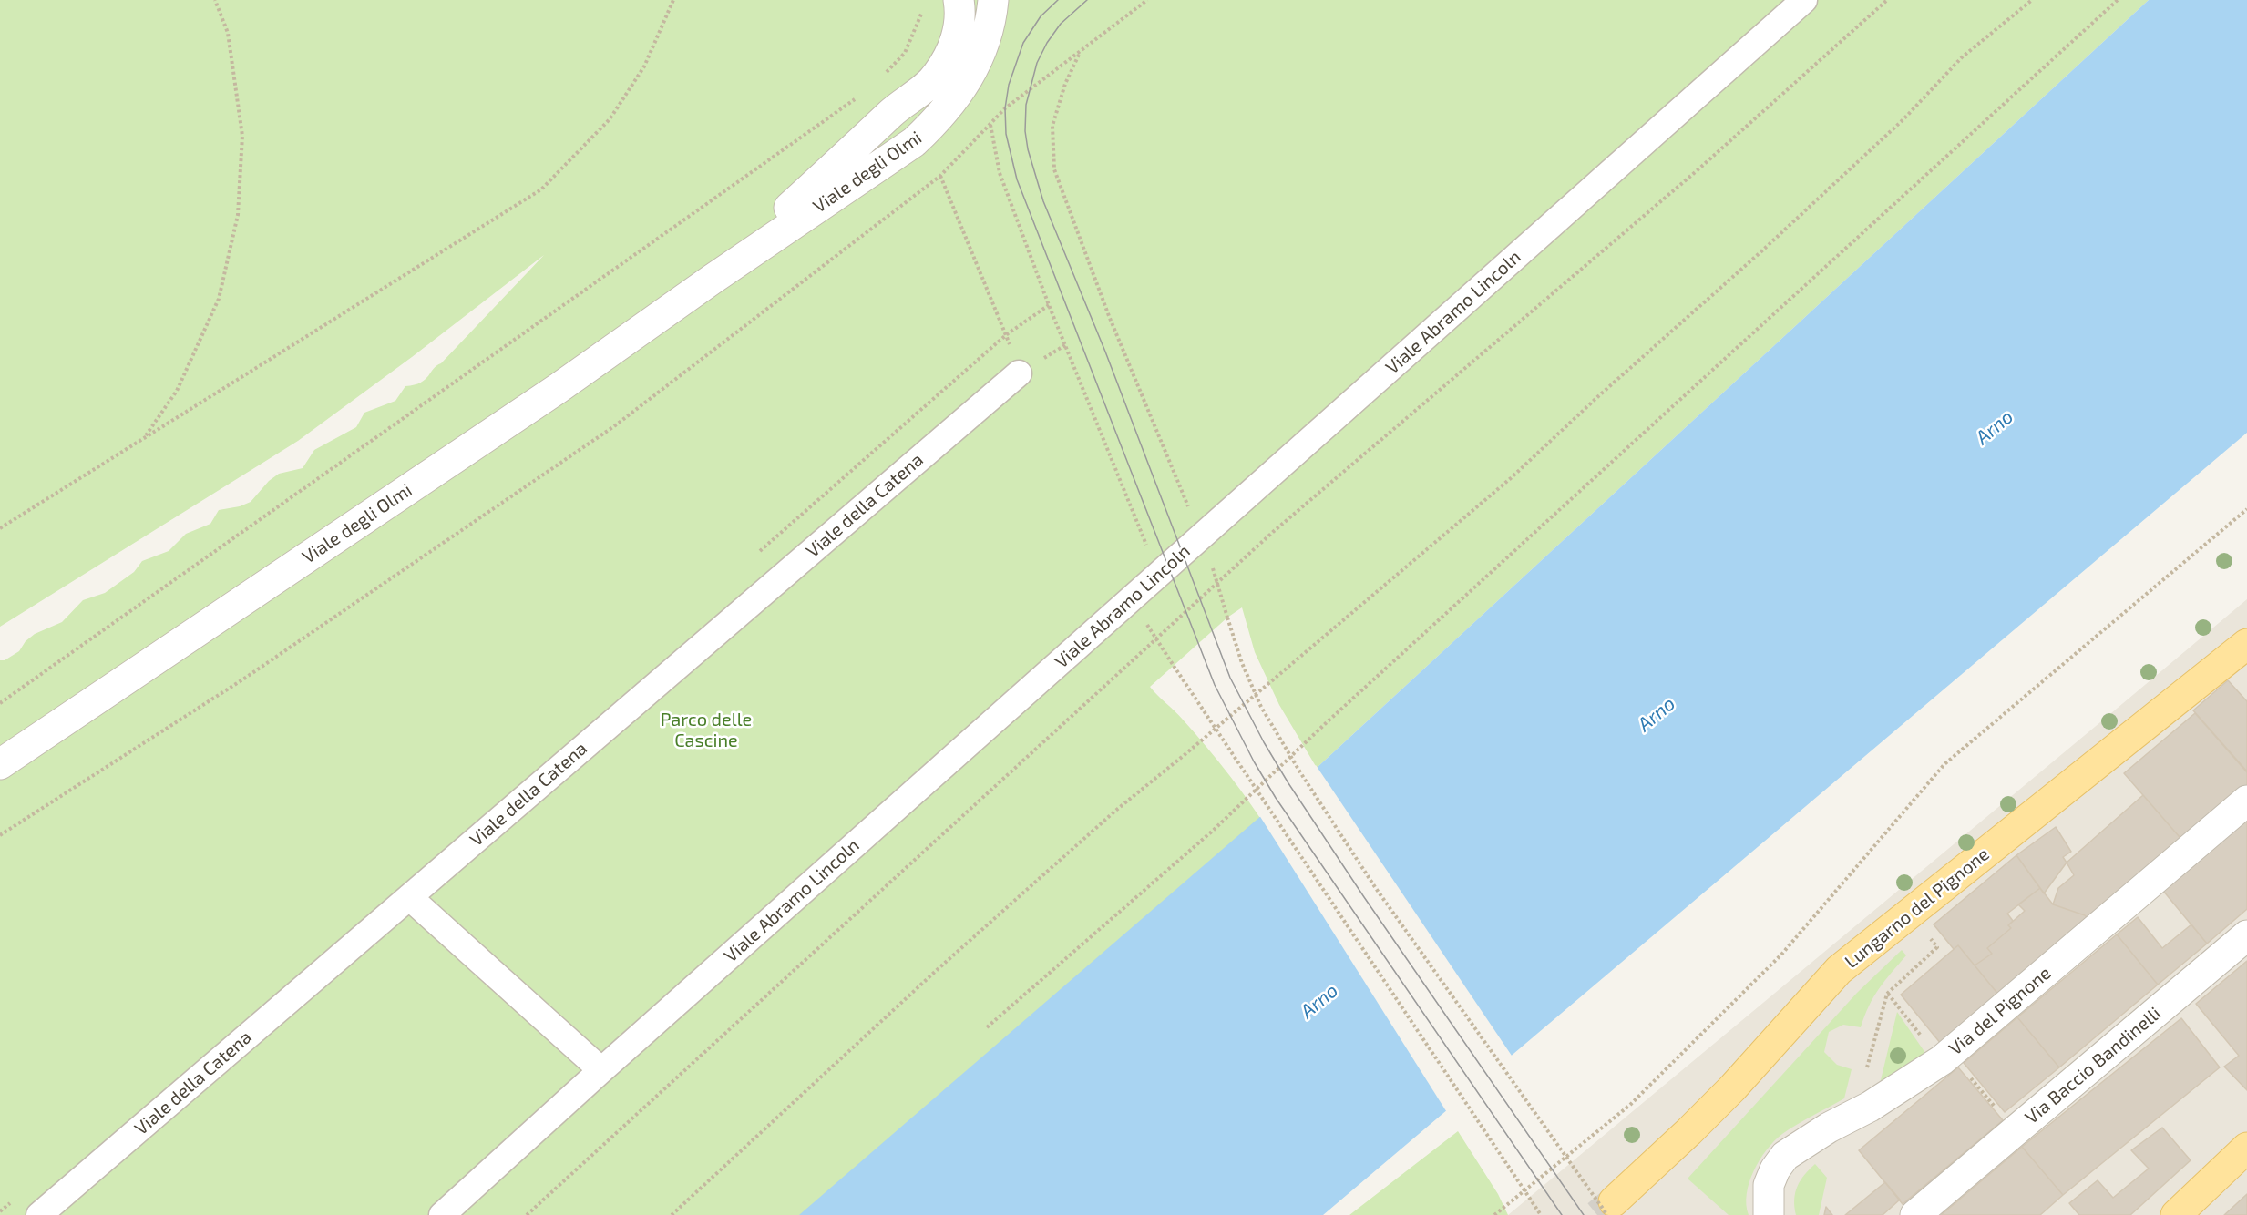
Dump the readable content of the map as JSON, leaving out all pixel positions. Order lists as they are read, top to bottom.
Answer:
{
  "streets": {
    "main road": ["Lungarno del Pignone"],
    "street": [
      "Viale degli Olmi",
      "Viale Abramo Lincoln",
      "Viale della Catena",
      "Via del Pignone",
      "Via Baccio Bandinelli"
    ]
  },
  "water": ["Arno"],
  "parks": ["Parco delle Cascine"]
}
